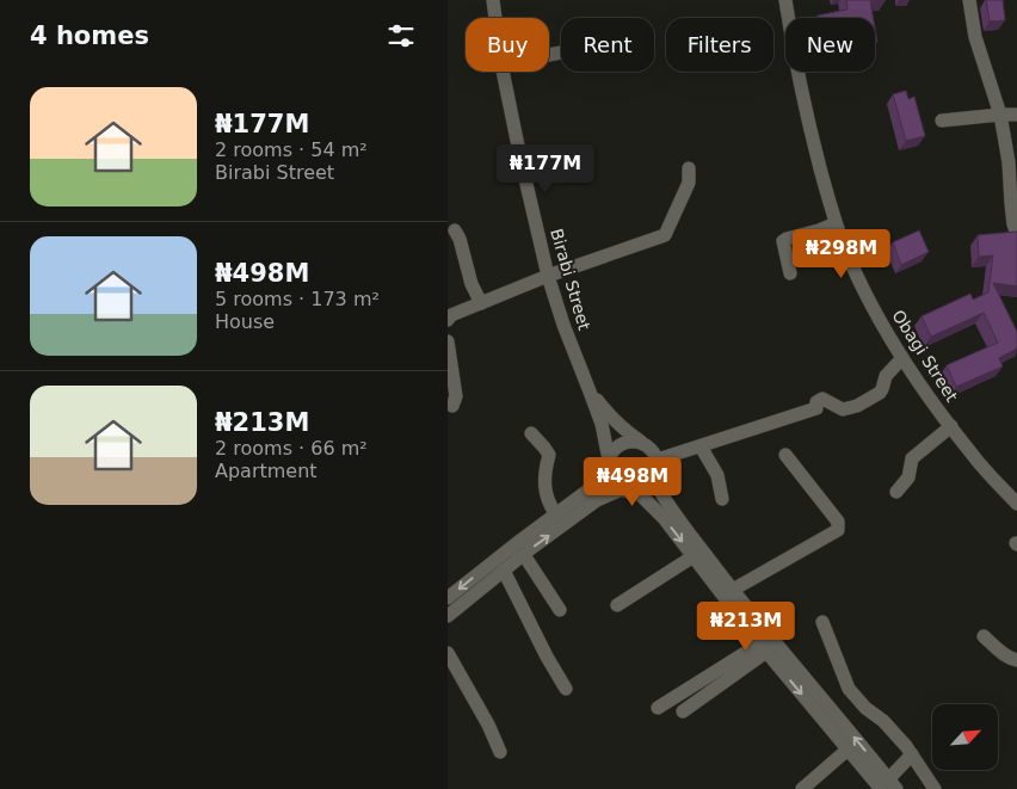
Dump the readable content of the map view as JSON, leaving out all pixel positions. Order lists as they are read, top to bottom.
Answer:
{
  "streets": {
    "street": ["Birabi Street", "Obagi Street"]
  },
  "north": "top right",
  "page": {
    "heading": "4 homes",
    "chip": [
      "Buy",
      "Rent",
      "Filters",
      "New"
    ],
    "list": [
      {
        "name": "₦177M",
        "note": "2 rooms · 54 m² · Birabi Street"
      },
      {
        "name": "₦498M",
        "note": "5 rooms · 173 m² · House"
      },
      {
        "name": "₦213M",
        "note": "2 rooms · 66 m² · Apartment"
      }
    ],
    "price": [
      "₦177M",
      "₦298M",
      "₦498M",
      "₦213M"
    ]
  }
}
